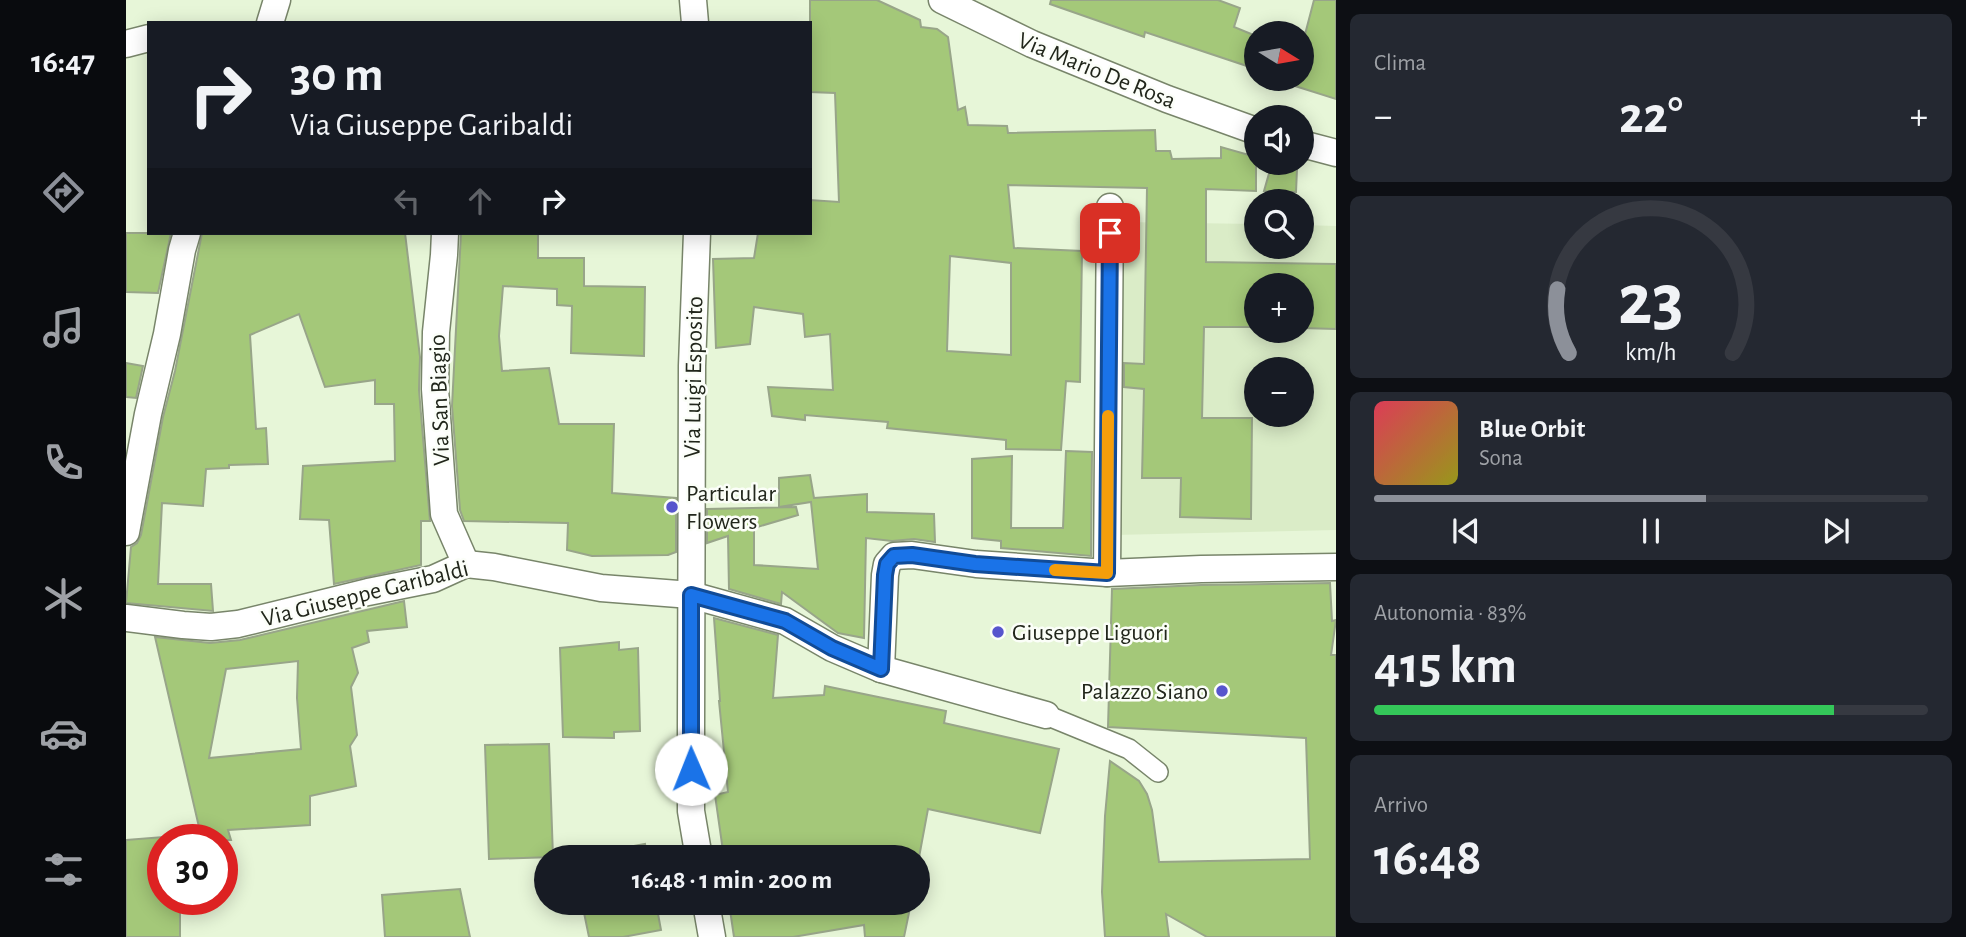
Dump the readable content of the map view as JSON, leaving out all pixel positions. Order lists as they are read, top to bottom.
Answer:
{
  "streets": {
    "street": [
      "Via Mario De Rosa",
      "Via Luigi Esposito",
      "Via San Biagio",
      "Via Giuseppe Garibaldi"
    ]
  },
  "crossings": [
    ["Via Luigi Esposito", "Via Giuseppe Garibaldi"],
    ["Via San Biagio", "Via Giuseppe Garibaldi"]
  ],
  "places": ["Particular Flowers", "Giuseppe Liguori", "Palazzo Siano"],
  "north": "right",
  "page": {
    "tabs": "16:47",
    "tile": [
      "Clima",
      ["Autonomia · 83%", "415 km"],
      ["Arrivo", "16:48"]
    ],
    "map_buttons": ["+", "−"],
    "turn": ["30 m", "Via Giuseppe Garibaldi"],
    "heat": ["−", "22°", "+"],
    "song": ["Blue Orbit", "Sona"],
    "limit": "30",
    "trip": "16:48 · 1 min · 200 m",
    "gauge": ["23", "km/h"]
  }
}
